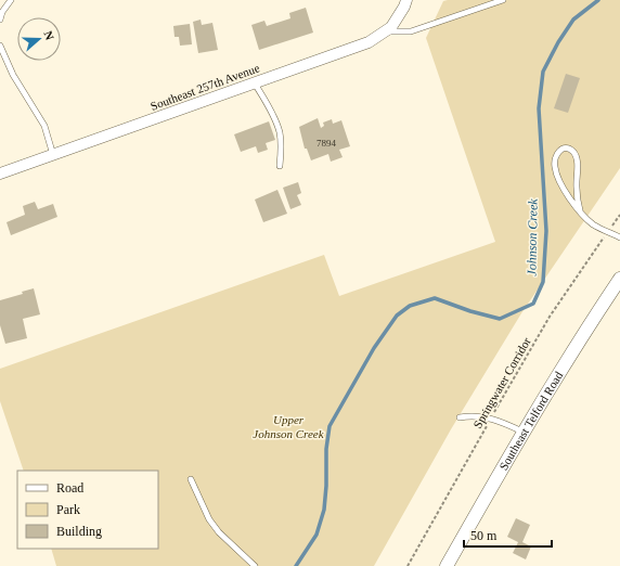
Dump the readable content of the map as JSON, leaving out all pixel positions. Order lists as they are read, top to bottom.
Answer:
{
  "streets": {
    "street": ["Southeast 257th Avenue", "Southeast Telford Road"],
    "path": ["Springwater Corridor"]
  },
  "water": ["Johnson Creek"],
  "parks": ["Upper Johnson Creek"],
  "house_numbers": ["7894"],
  "legend": ["Road", "Park", "Building"],
  "scale_bar": "50 m",
  "north": "right"
}
